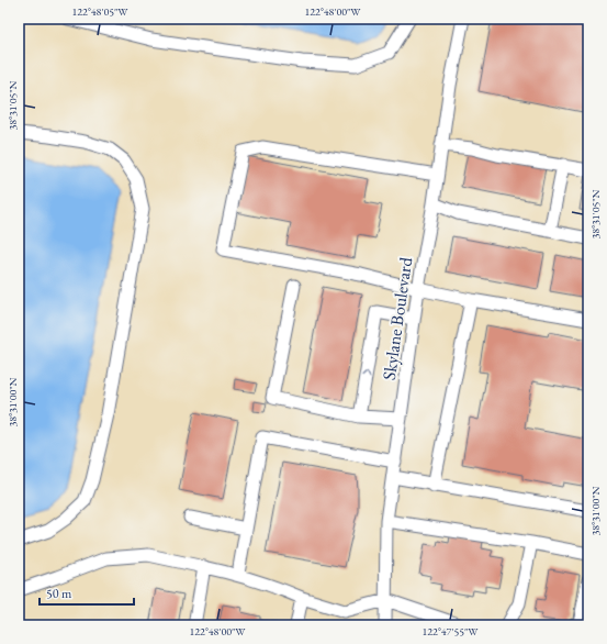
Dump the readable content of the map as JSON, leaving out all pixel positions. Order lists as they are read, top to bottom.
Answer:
{
  "streets": {
    "street": ["Skylane Boulevard"]
  },
  "scale_bar": "50 m",
  "coordinates": [
    "122°48'05\"W",
    "122°48'00\"W",
    "38°31'05\"N",
    "38°31'00\"N",
    "122°47'55\"W"
  ]
}
